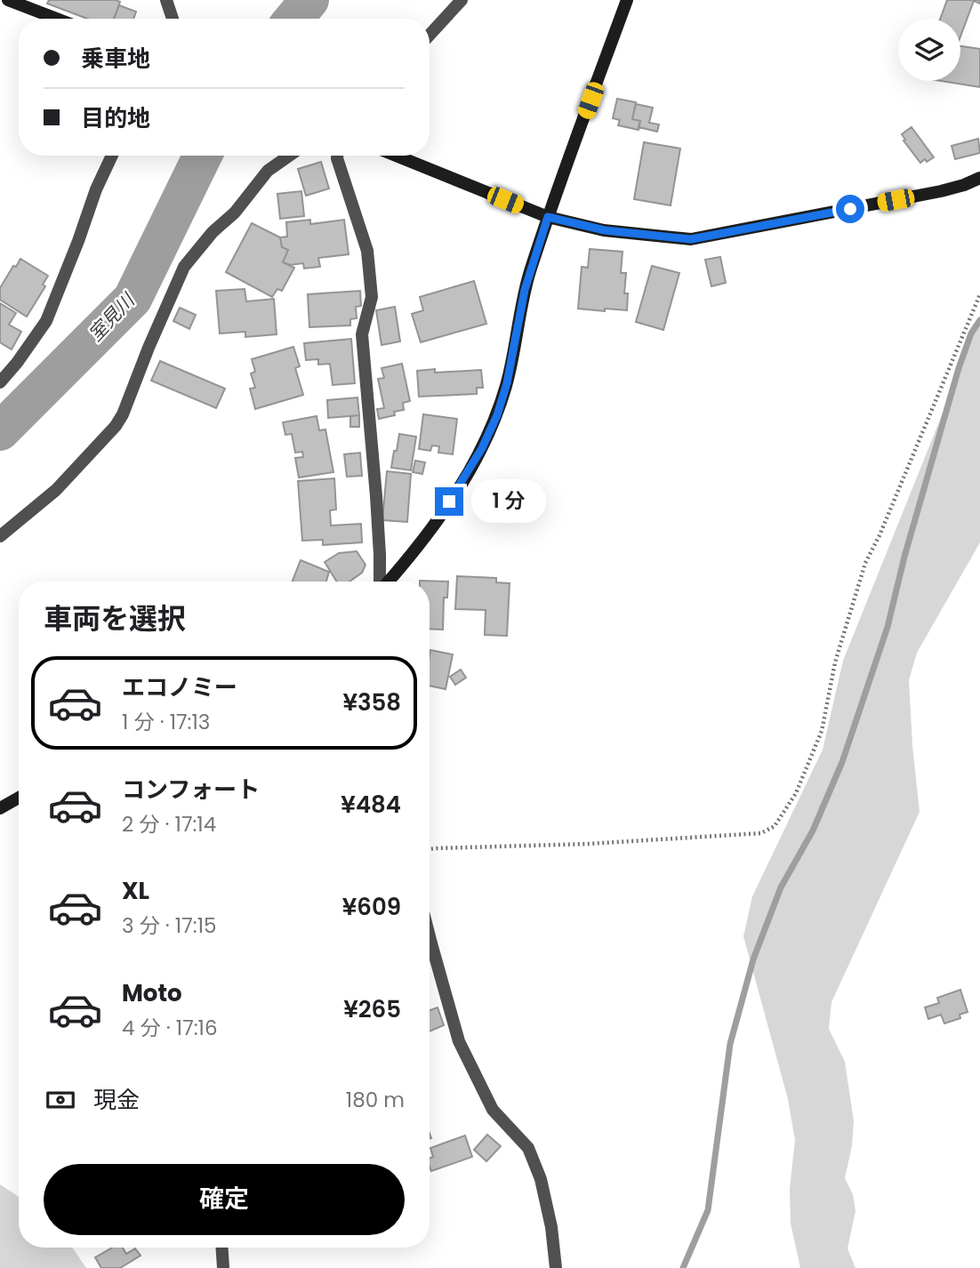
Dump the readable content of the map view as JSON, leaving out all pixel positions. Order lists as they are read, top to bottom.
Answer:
{
  "water": ["室見川"],
  "page": {
    "banner": ["乗車地", "目的地"],
    "bubble": "1 分",
    "heading": "車両を選択",
    "list": [
      {
        "name": "エコノミー",
        "note": "1 分 · 17:13",
        "value": "¥358"
      },
      {
        "name": "コンフォート",
        "note": "2 分 · 17:14",
        "value": "¥484"
      },
      {
        "name": "XL",
        "note": "3 分 · 17:15",
        "value": "¥609"
      },
      {
        "name": "Moto",
        "note": "4 分 · 17:16",
        "value": "¥265"
      }
    ],
    "pay": ["現金", "180 m"],
    "buttons": "確定"
  }
}
